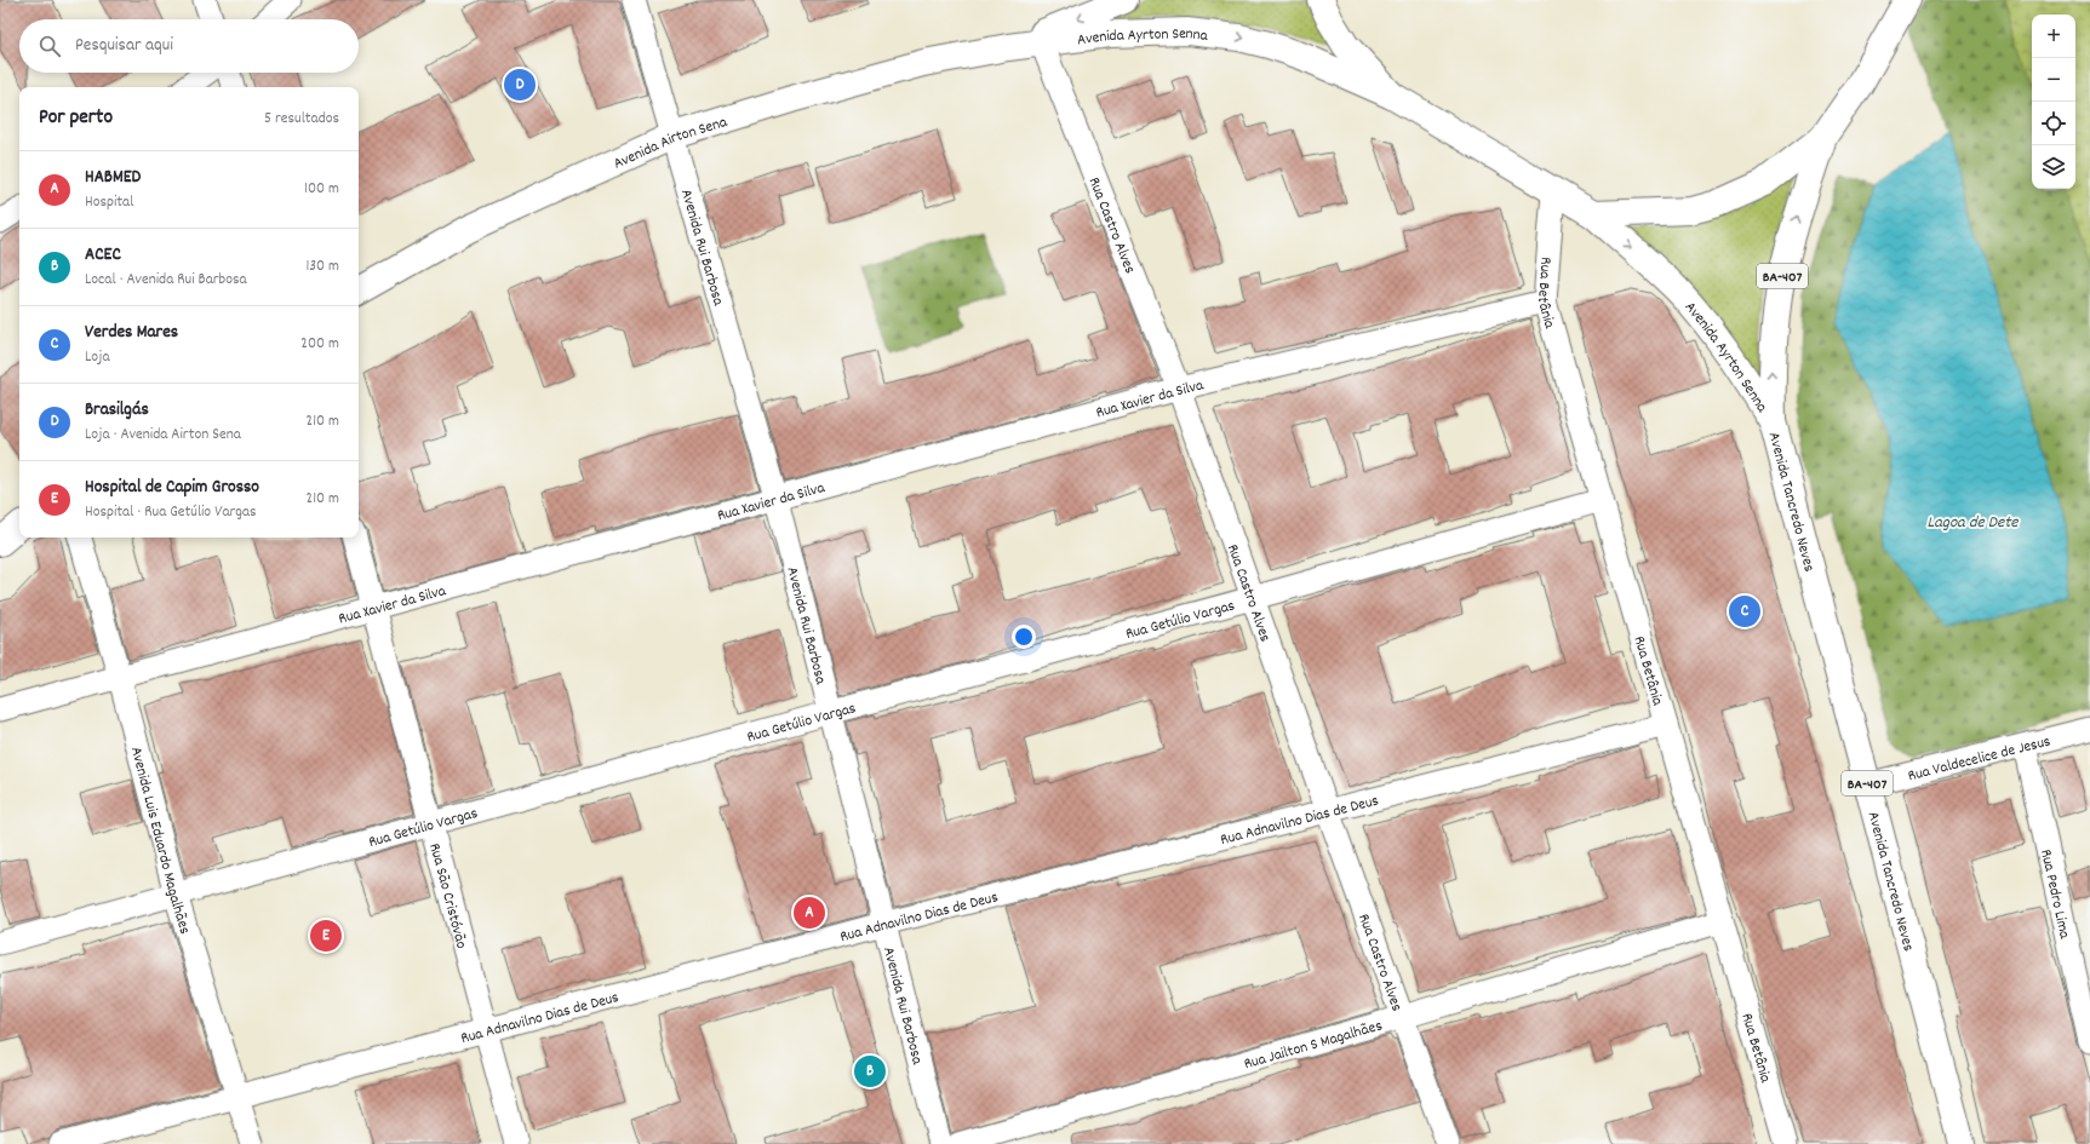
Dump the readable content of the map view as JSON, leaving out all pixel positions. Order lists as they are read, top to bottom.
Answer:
{
  "streets": {
    "main road": [
      "Avenida Ayrton Senna",
      "Avenida Airton Sena",
      "BA-407",
      "Avenida Tancredo Neves"
    ],
    "street": [
      "Rua Castro Alves",
      "Avenida Rui Barbosa",
      "Rua Betânia",
      "Rua Xavier da Silva",
      "Rua Getúlio Vargas",
      "Rua Valdecelice de Jesus",
      "Rua Adnavilno Dias de Deus",
      "Avenida Luis Eduardo Magalhães",
      "Rua Pedro Lima",
      "Rua São Cristóvão",
      "Rua Jailton S Magalhães"
    ]
  },
  "crossings": [
    ["Avenida Ayrton Senna", "Avenida Airton Sena"],
    ["Avenida Ayrton Senna", "Rua Castro Alves"],
    ["Avenida Ayrton Senna", "Rua Betânia"],
    ["Avenida Ayrton Senna", "Avenida Tancredo Neves"],
    ["Avenida Airton Sena", "Avenida Rui Barbosa"],
    ["Rua Castro Alves", "Rua Xavier da Silva"],
    ["Rua Castro Alves", "Rua Getúlio Vargas"],
    ["Rua Castro Alves", "Rua Adnavilno Dias de Deus"],
    ["Rua Castro Alves", "Rua Jailton S Magalhães"],
    ["Avenida Rui Barbosa", "Rua Xavier da Silva"],
    ["Avenida Rui Barbosa", "Rua Getúlio Vargas"],
    ["Avenida Rui Barbosa", "Rua Adnavilno Dias de Deus"],
    ["Rua Betânia", "Rua Xavier da Silva"],
    ["Rua Betânia", "Rua Getúlio Vargas"],
    ["Rua Betânia", "Rua Adnavilno Dias de Deus"],
    ["Rua Betânia", "Rua Jailton S Magalhães"],
    ["Rua Xavier da Silva", "Avenida Luis Eduardo Magalhães"],
    ["Rua Xavier da Silva", "Rua São Cristóvão"],
    ["Avenida Tancredo Neves", "Rua Valdecelice de Jesus"],
    ["Rua Getúlio Vargas", "Avenida Luis Eduardo Magalhães"],
    ["Rua Getúlio Vargas", "Rua São Cristóvão"],
    ["Rua Valdecelice de Jesus", "Rua Pedro Lima"],
    ["Rua Adnavilno Dias de Deus", "Avenida Luis Eduardo Magalhães"],
    ["Rua Adnavilno Dias de Deus", "Rua São Cristóvão"]
  ],
  "water": ["Lagoa de Dete"],
  "page": {
    "map_buttons": ["+", "−"],
    "search": "Pesquisar aqui",
    "pins": [
      "D",
      "C",
      "A",
      "E",
      "B"
    ],
    "heading": ["Por perto", "5 resultados"],
    "list": [
      {
        "mark": "A",
        "name": "HABMED",
        "note": "Hospital",
        "value": "100 m"
      },
      {
        "mark": "B",
        "name": "ACEC",
        "note": "Local · Avenida Rui Barbosa",
        "value": "130 m"
      },
      {
        "mark": "C",
        "name": "Verdes Mares",
        "note": "Loja",
        "value": "200 m"
      },
      {
        "mark": "D",
        "name": "Brasilgás",
        "note": "Loja · Avenida Airton Sena",
        "value": "210 m"
      },
      {
        "mark": "E",
        "name": "Hospital de Capim Grosso",
        "note": "Hospital · Rua Getúlio Vargas",
        "value": "210 m"
      }
    ]
  }
}
